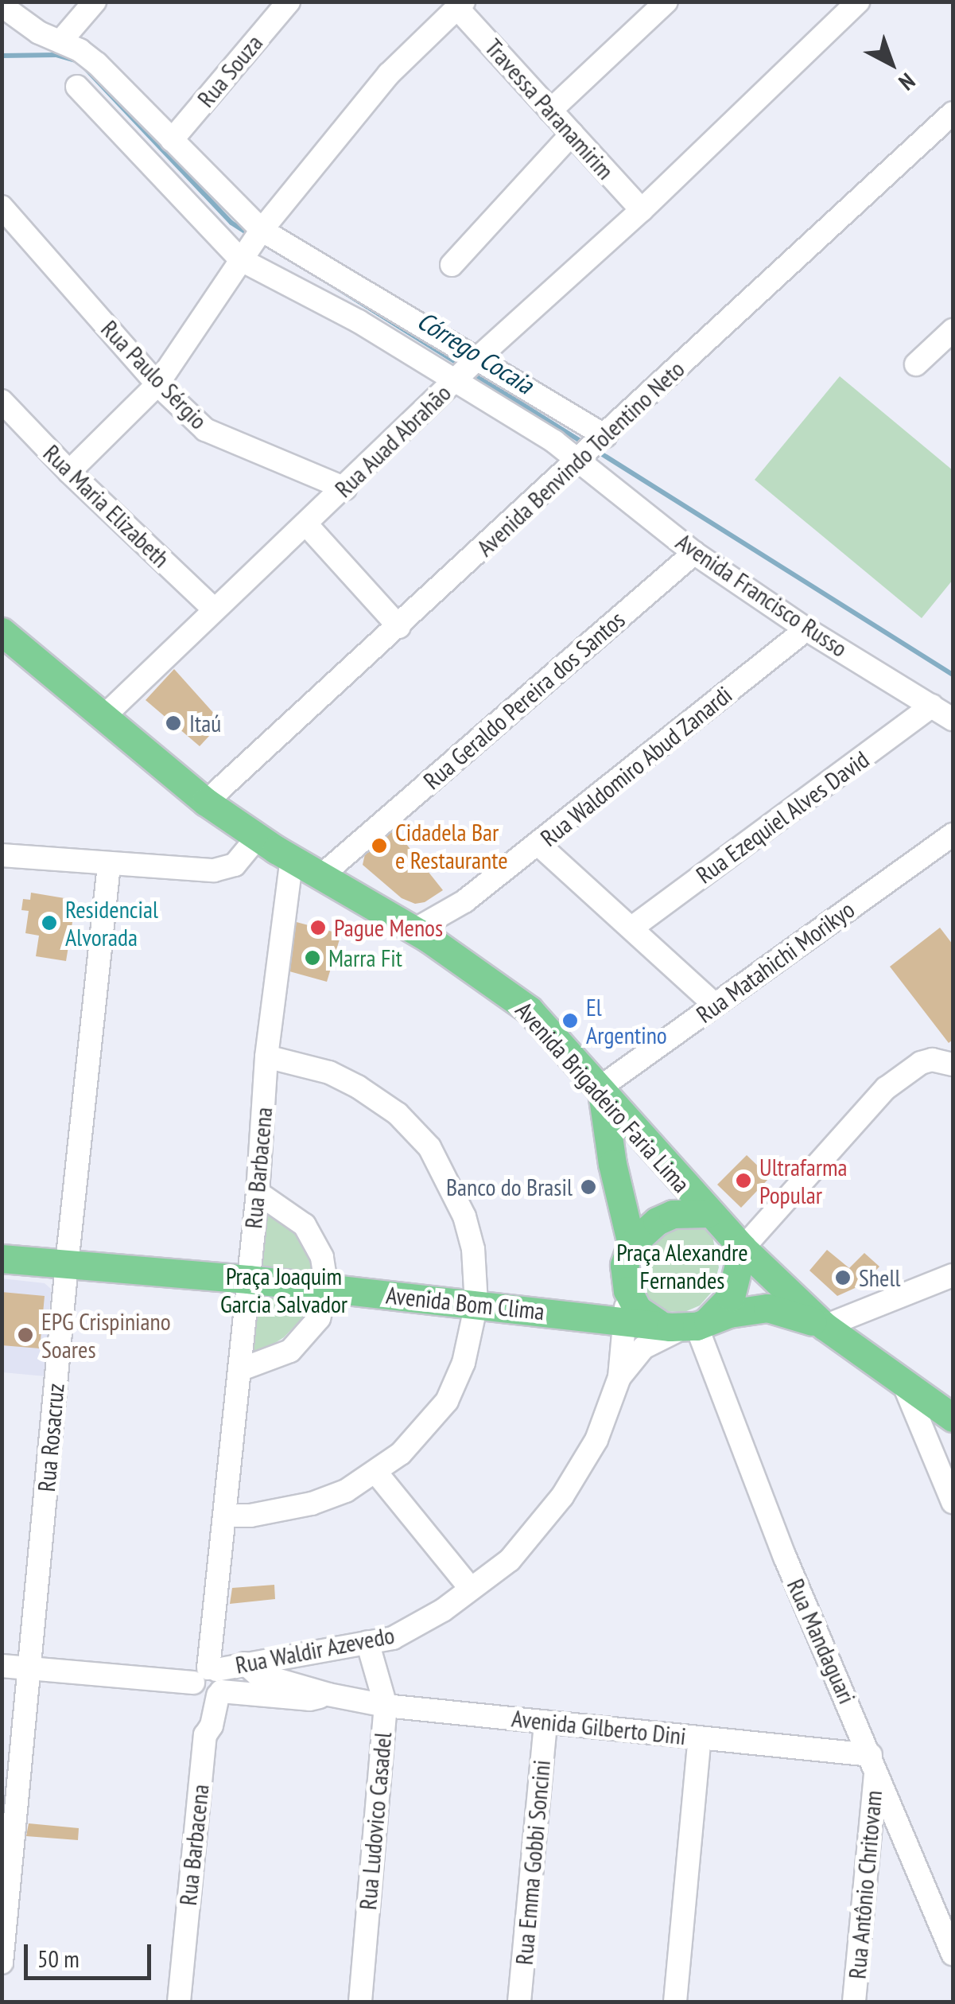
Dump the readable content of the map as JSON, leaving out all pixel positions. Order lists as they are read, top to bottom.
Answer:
{
  "streets": {
    "main road": ["Avenida Brigadeiro Faria Lima", "Avenida Bom Clima", "Rua Waldir Azevedo"],
    "street": [
      "Rua Souza",
      "Travessa Paranamirim",
      "Rua Paulo Sérgio",
      "Rua Auad Abrahão",
      "Avenida Benvindo Tolentino Neto",
      "Rua Maria Elizabeth",
      "Avenida Francisco Russo",
      "Rua Geraldo Pereira dos Santos",
      "Rua Waldomiro Abud Zanardi",
      "Rua Ezequiel Alves David",
      "Rua Matahichi Morikyo",
      "Rua Barbacena",
      "Rua Rosacruz",
      "Rua Mandaguari",
      "Avenida Gilberto Dini",
      "Rua Ludovico Casadel",
      "Rua Emma Gobbi Soncini",
      "Rua Antônio Chritovam"
    ]
  },
  "crossings": [
    ["Travessa Paranamirim", "Rua Auad Abrahão"],
    ["Rua Paulo Sérgio", "Rua Auad Abrahão"],
    ["Rua Auad Abrahão", "Rua Maria Elizabeth"],
    ["Rua Auad Abrahão", "Avenida Brigadeiro Faria Lima"],
    ["Avenida Benvindo Tolentino Neto", "Avenida Francisco Russo"],
    ["Avenida Benvindo Tolentino Neto", "Avenida Brigadeiro Faria Lima"],
    ["Avenida Francisco Russo", "Rua Geraldo Pereira dos Santos"],
    ["Avenida Francisco Russo", "Rua Waldomiro Abud Zanardi"],
    ["Avenida Francisco Russo", "Rua Ezequiel Alves David"],
    ["Rua Geraldo Pereira dos Santos", "Avenida Brigadeiro Faria Lima"],
    ["Rua Waldomiro Abud Zanardi", "Avenida Brigadeiro Faria Lima"],
    ["Rua Matahichi Morikyo", "Avenida Brigadeiro Faria Lima"],
    ["Rua Matahichi Morikyo", "Rua Waldir Azevedo"],
    ["Avenida Brigadeiro Faria Lima", "Rua Barbacena"],
    ["Avenida Brigadeiro Faria Lima", "Avenida Bom Clima"],
    ["Avenida Brigadeiro Faria Lima", "Rua Mandaguari"],
    ["Avenida Brigadeiro Faria Lima", "Rua Waldir Azevedo"],
    ["Rua Barbacena", "Avenida Bom Clima"],
    ["Rua Barbacena", "Rua Waldir Azevedo"],
    ["Rua Barbacena", "Avenida Gilberto Dini"],
    ["Avenida Bom Clima", "Rua Rosacruz"],
    ["Avenida Bom Clima", "Rua Mandaguari"],
    ["Avenida Bom Clima", "Rua Waldir Azevedo"],
    ["Rua Rosacruz", "Avenida Gilberto Dini"],
    ["Rua Mandaguari", "Rua Waldir Azevedo"],
    ["Rua Mandaguari", "Avenida Gilberto Dini"],
    ["Rua Mandaguari", "Rua Antônio Chritovam"],
    ["Rua Waldir Azevedo", "Avenida Gilberto Dini"],
    ["Rua Waldir Azevedo", "Rua Ludovico Casadel"],
    ["Avenida Gilberto Dini", "Rua Ludovico Casadel"],
    ["Avenida Gilberto Dini", "Rua Emma Gobbi Soncini"],
    ["Avenida Gilberto Dini", "Rua Antônio Chritovam"]
  ],
  "water": ["Córrego Cocaia"],
  "parks": ["Praça Alexandre Fernandes", "Praça Joaquim Garcia Salvador"],
  "places": [
    "Itaú",
    "Cidadela Bar e Restaurante",
    "Residencial Alvorada",
    "Pague Menos",
    "Marra Fit",
    "El Argentino",
    "Ultrafarma Popular",
    "Banco do Brasil",
    "Shell",
    "EPG Crispiniano Soares"
  ],
  "scale_bar": "50 m",
  "north": "bottom right"
}
